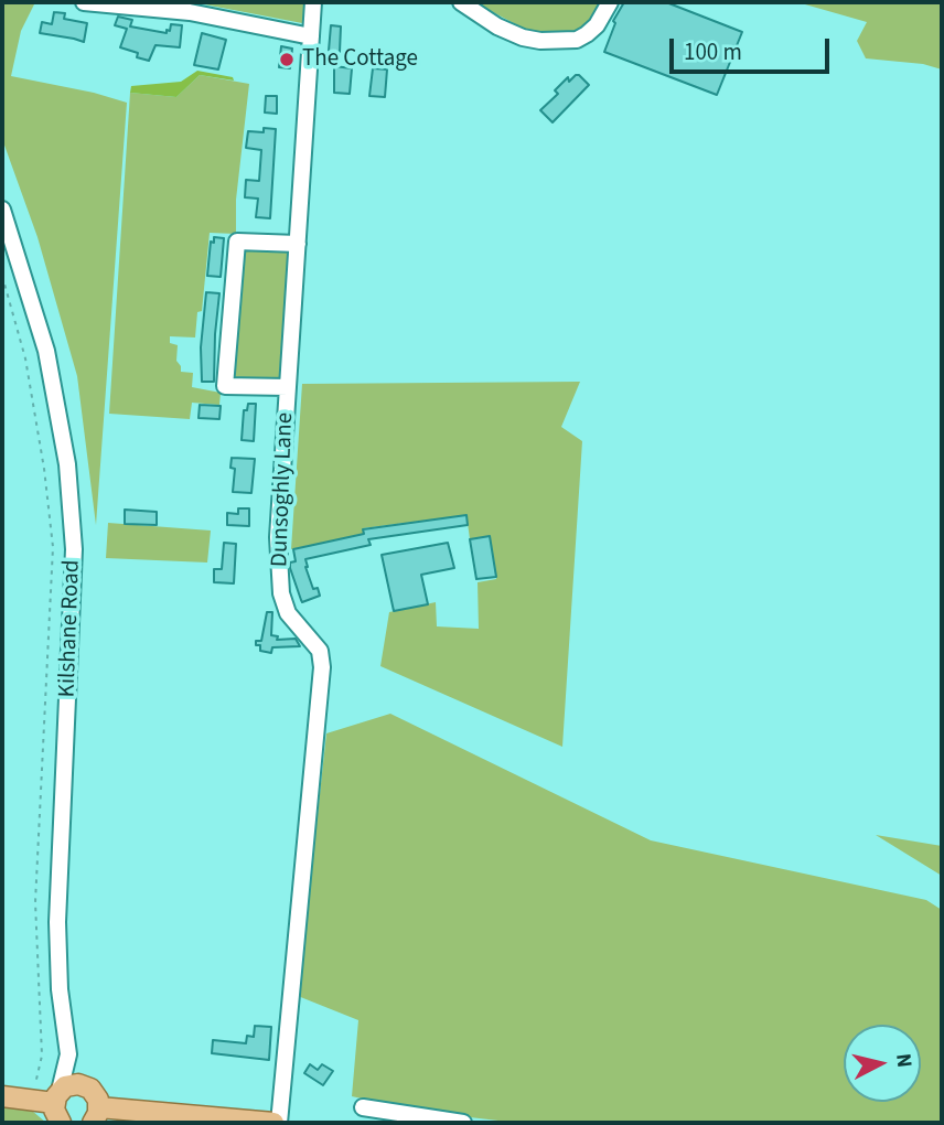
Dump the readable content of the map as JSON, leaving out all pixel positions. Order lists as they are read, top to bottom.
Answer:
{
  "streets": {
    "street": ["Dunsoghly Lane", "Kilshane Road"]
  },
  "places": ["The Cottage"],
  "scale_bar": "100 m",
  "north": "right"
}
